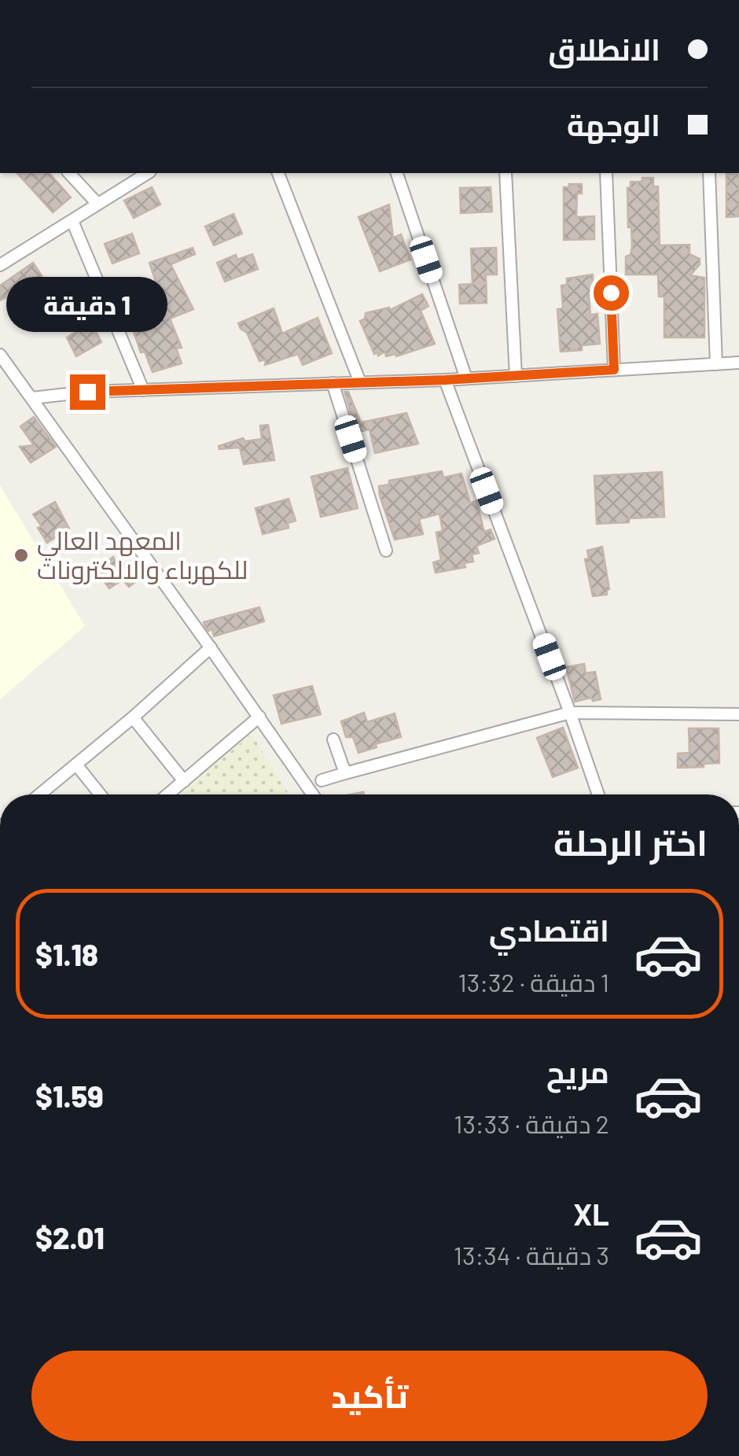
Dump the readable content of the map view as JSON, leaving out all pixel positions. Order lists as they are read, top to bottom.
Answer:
{
  "places": ["المعهد العالي للكهرباء والالكترونات"],
  "page": {
    "banner": ["الانطلاق", "الوجهة"],
    "bubble": "1 دقيقة",
    "heading": "اختر الرحلة",
    "list": [
      {
        "name": "اقتصادي",
        "note": "1 دقيقة · 13:32",
        "value": "$1.18"
      },
      {
        "name": "مريح",
        "note": "2 دقيقة · 13:33",
        "value": "$1.59"
      },
      {
        "name": "XL",
        "note": "3 دقيقة · 13:34",
        "value": "$2.01"
      }
    ],
    "buttons": "تأكيد"
  }
}
